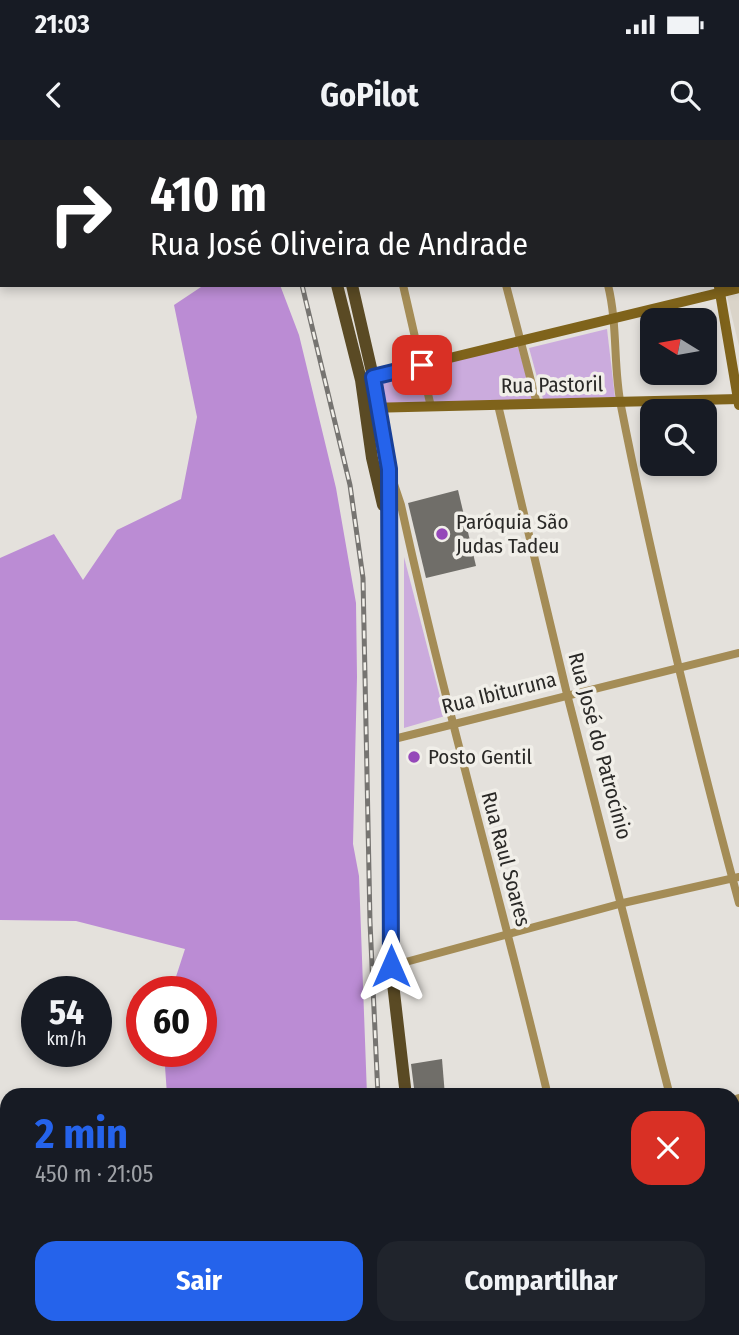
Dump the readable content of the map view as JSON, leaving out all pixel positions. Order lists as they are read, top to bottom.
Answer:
{
  "streets": {
    "street": [
      "Rua Pastoril",
      "Rua Ibituruna",
      "Rua José do Patrocínio",
      "Rua Raul Soares"
    ]
  },
  "crossings": [
    ["Rua Pastoril", "Rua José do Patrocínio"],
    ["Rua Ibituruna", "Rua José do Patrocínio"],
    ["Rua Ibituruna", "Rua Raul Soares"]
  ],
  "places": ["Paróquia São Judas Tadeu", "Posto Gentil"],
  "north": "left",
  "page": {
    "status": "21:03",
    "header": "GoPilot",
    "turn": ["410 m", "Rua José Oliveira de Andrade"],
    "speed": "54 km/h",
    "limit": "60",
    "heading": ["2 min", "450 m · 21:05"],
    "buttons": ["Sair", "Compartilhar"]
  }
}
